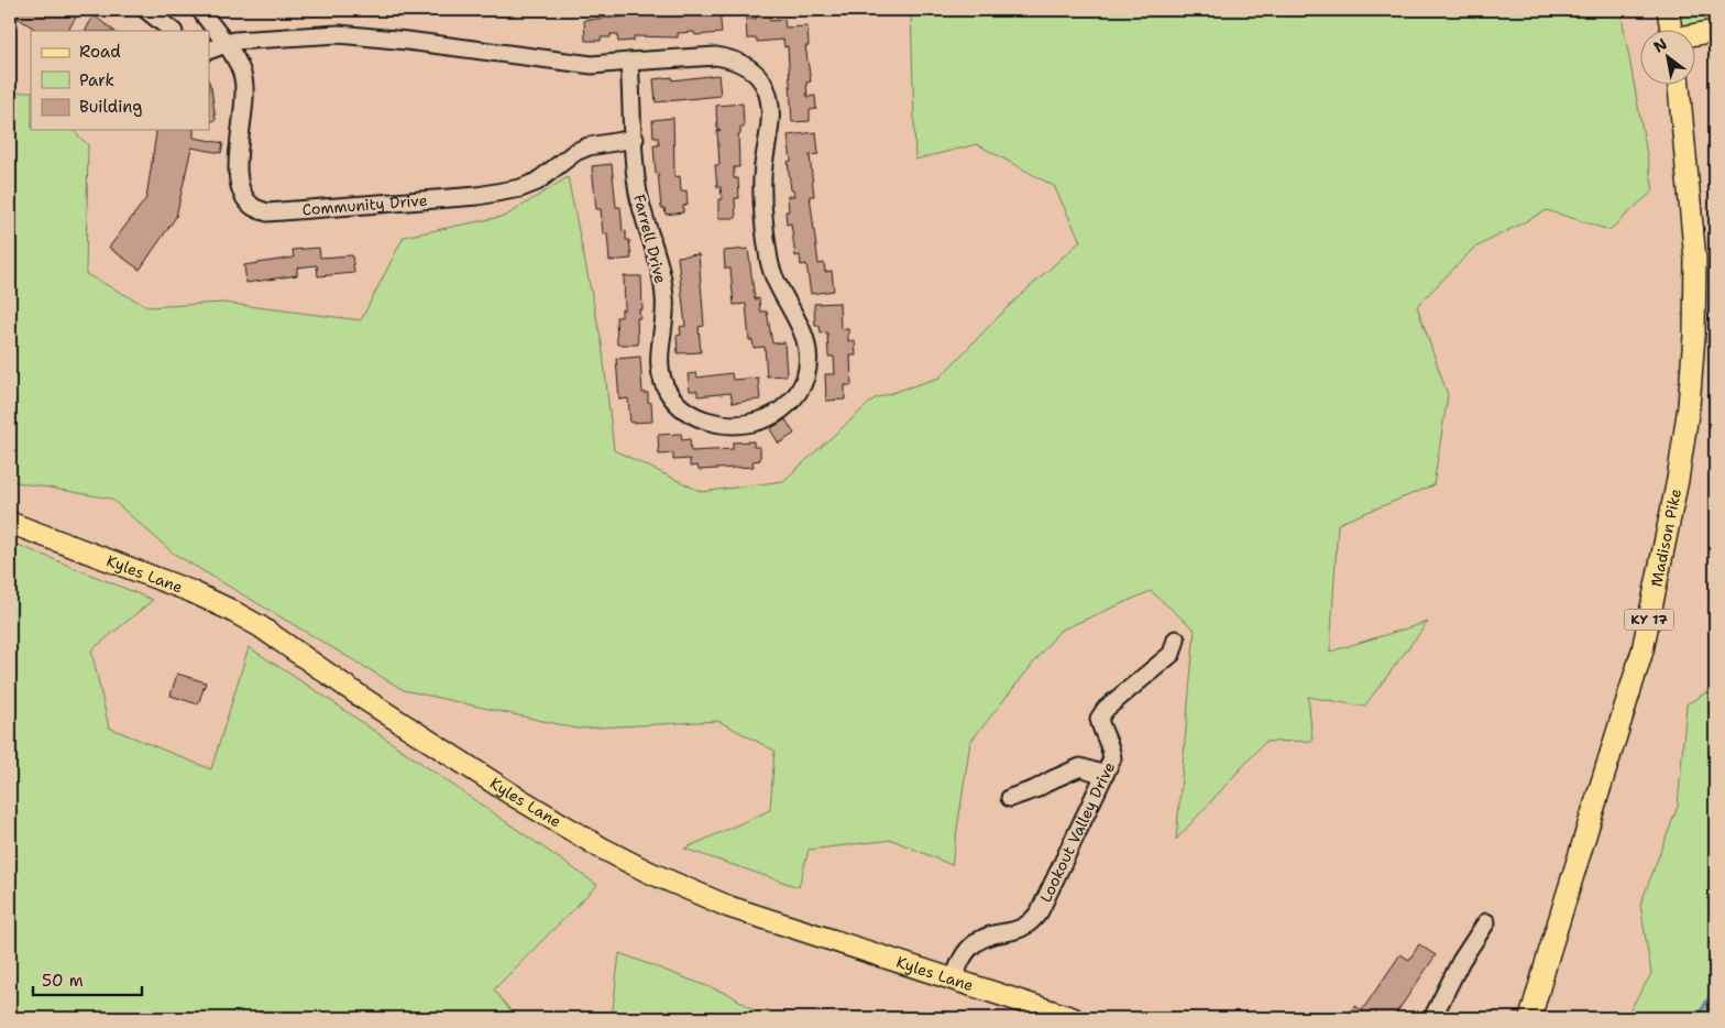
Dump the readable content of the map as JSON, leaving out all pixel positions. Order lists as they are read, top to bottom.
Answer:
{
  "streets": {
    "main road": ["Madison Pike", "Kyles Lane", "KY 17"],
    "street": ["Community Drive", "Farrell Drive", "Lookout Valley Drive"]
  },
  "crossings": [
    ["Community Drive", "Farrell Drive"],
    ["Kyles Lane", "Lookout Valley Drive"]
  ],
  "legend": ["Road", "Park", "Building"],
  "scale_bar": "50 m",
  "north": "top left"
}
